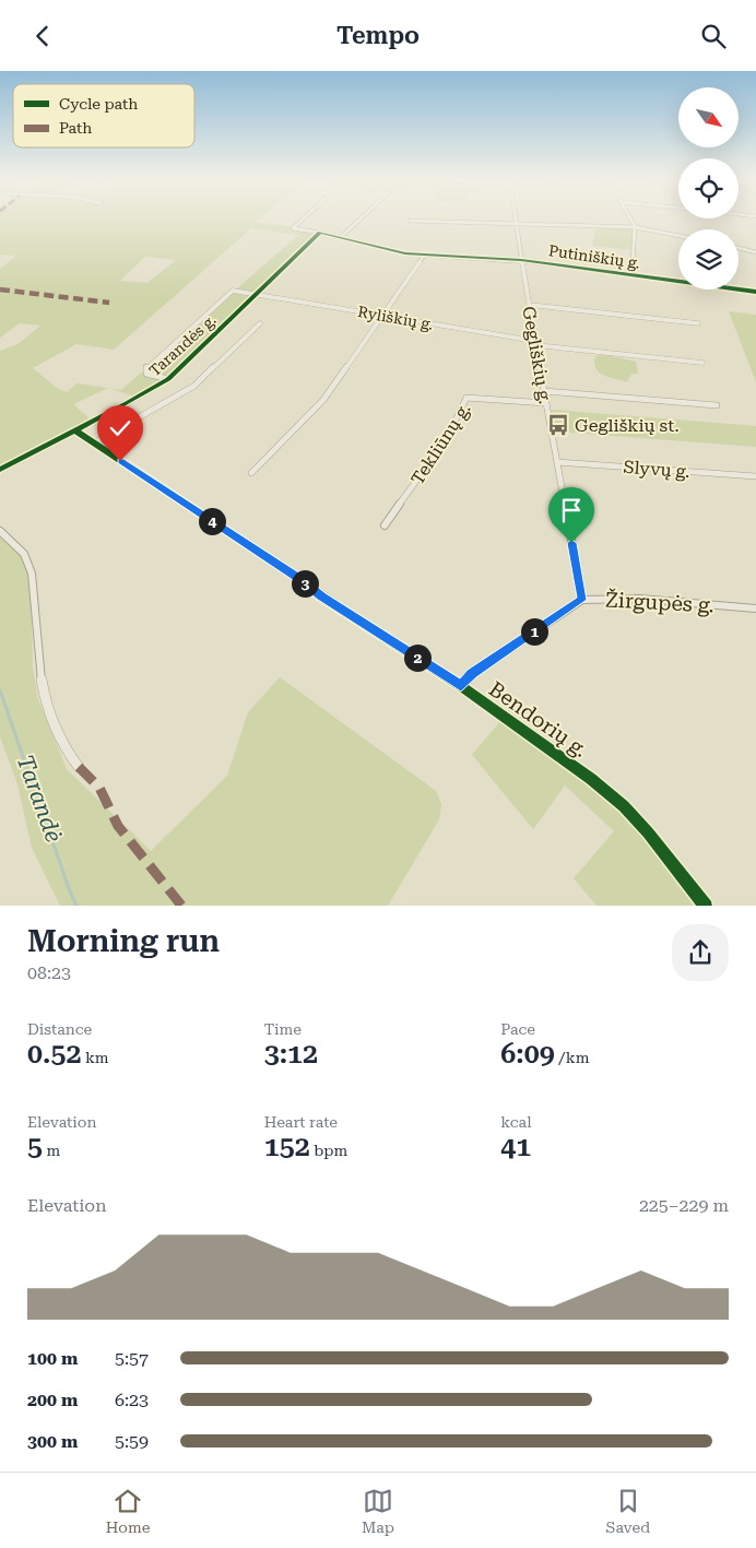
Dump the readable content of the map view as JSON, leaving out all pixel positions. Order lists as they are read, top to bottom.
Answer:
{
  "streets": {
    "street": [
      "Putiniškių g.",
      "Ryliškių g.",
      "Tarandės g.",
      "Gegliškių g.",
      "Tekliūnų g.",
      "Slyvų g.",
      "Žirgupės g.",
      "Bendorių g."
    ]
  },
  "crossings": [
    ["Putiniškių g.", "Tarandės g."],
    ["Putiniškių g.", "Gegliškių g."],
    ["Ryliškių g.", "Tarandės g."],
    ["Ryliškių g.", "Gegliškių g."],
    ["Tarandės g.", "Bendorių g."],
    ["Gegliškių g.", "Tekliūnų g."],
    ["Gegliškių g.", "Slyvų g."],
    ["Gegliškių g.", "Žirgupės g."],
    ["Žirgupės g.", "Bendorių g."]
  ],
  "water": ["Tarandė"],
  "places": {
    "bus stop": ["Gegliškių st."]
  },
  "legend": ["Cycle path", "Path"],
  "north": "bottom right",
  "page": {
    "header": "Tempo",
    "pins": [
      "4",
      "3",
      "1",
      "2"
    ],
    "heading": ["Morning run", "08:23"],
    "stats": [
      ["Distance", "0.52 km"],
      ["Time", "3:12"],
      ["Pace", "6:09 /km"],
      ["Elevation", "5 m"],
      ["Heart rate", "152 bpm"],
      ["kcal", "41"]
    ],
    "chart": ["Elevation", "225–229 m"],
    "list": [
      {
        "name": "100 m",
        "note": "5:57"
      },
      {
        "name": "200 m",
        "note": "6:23"
      },
      {
        "name": "300 m",
        "note": "5:59"
      }
    ],
    "tabs": ["Home", "Map", "Saved"]
  }
}
